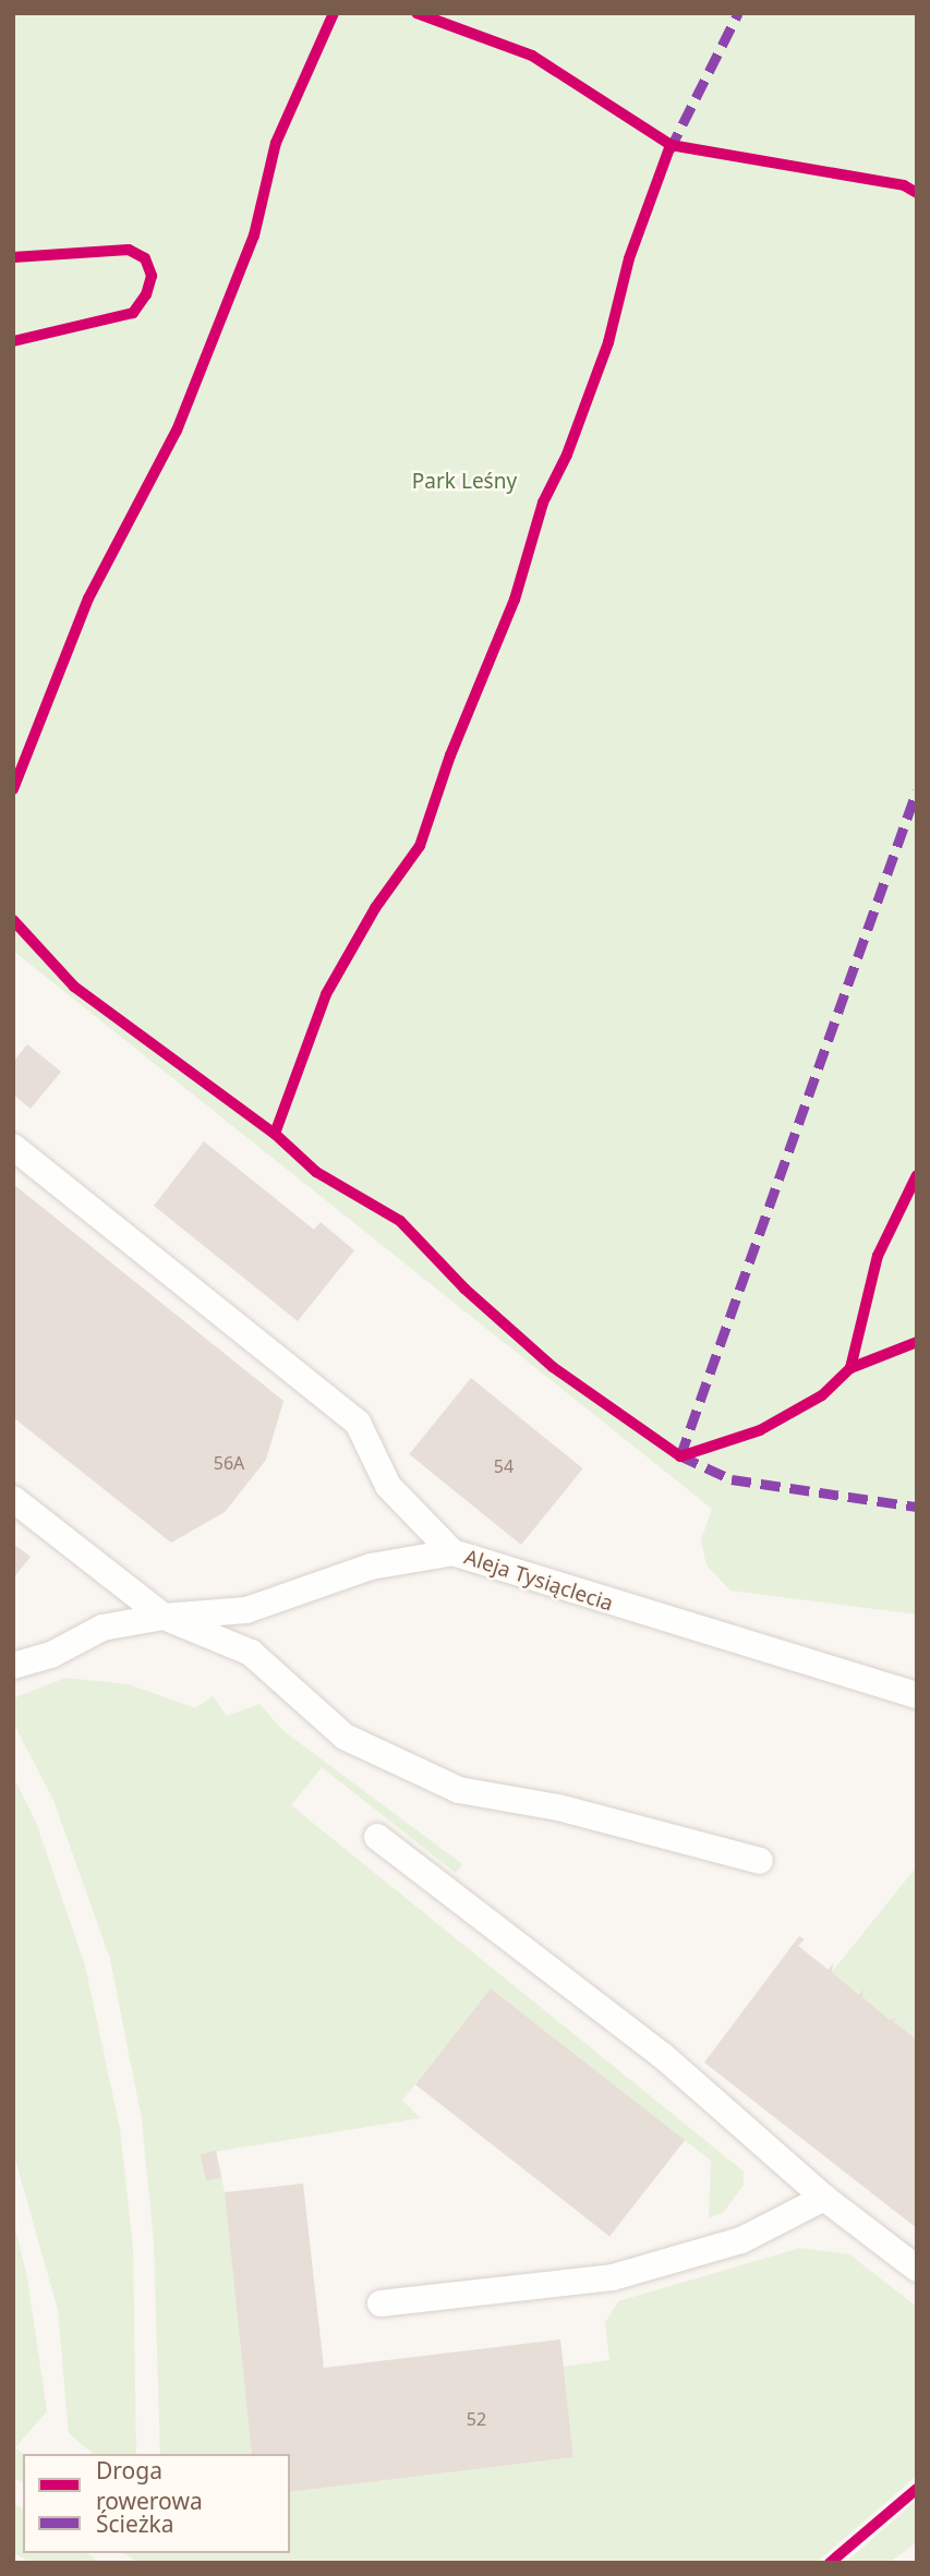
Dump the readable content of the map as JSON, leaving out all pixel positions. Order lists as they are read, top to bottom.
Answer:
{
  "streets": {
    "lane": ["Aleja Tysiąclecia"]
  },
  "parks": ["Park Leśny"],
  "house_numbers": ["56A", "54", "52"],
  "legend": ["Droga rowerowa", "Ścieżka"]
}
